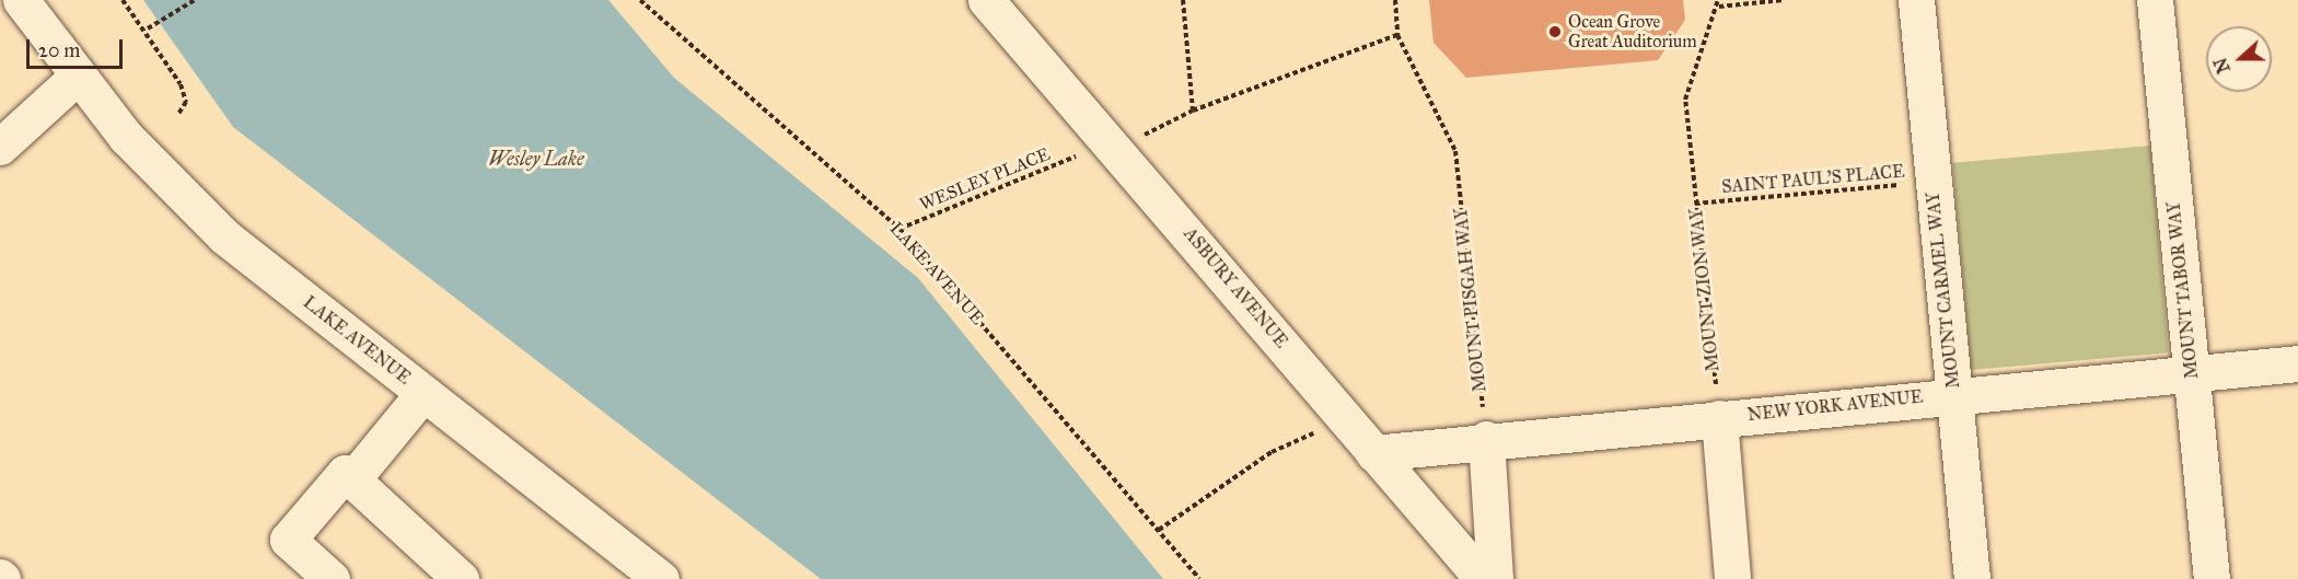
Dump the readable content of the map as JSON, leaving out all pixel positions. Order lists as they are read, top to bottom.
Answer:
{
  "streets": {
    "street": [
      "LAKE AVENUE",
      "ASBURY AVENUE",
      "MOUNT CARMEL WAY",
      "MOUNT TABOR WAY",
      "NEW YORK AVENUE"
    ],
    "path": [
      "WESLEY PLACE",
      "SAINT PAUL'S PLACE",
      "MOUNT ZION WAY",
      "MOUNT PISGAH WAY"
    ]
  },
  "crossings": [
    ["WESLEY PLACE", "LAKE AVENUE"],
    ["SAINT PAUL'S PLACE", "MOUNT ZION WAY"],
    ["SAINT PAUL'S PLACE", "MOUNT CARMEL WAY"],
    ["ASBURY AVENUE", "NEW YORK AVENUE"],
    ["MOUNT ZION WAY", "NEW YORK AVENUE"],
    ["MOUNT CARMEL WAY", "NEW YORK AVENUE"],
    ["MOUNT TABOR WAY", "NEW YORK AVENUE"],
    ["MOUNT PISGAH WAY", "NEW YORK AVENUE"]
  ],
  "water": ["Wesley Lake"],
  "places": ["Ocean Grove Great Auditorium"],
  "scale_bar": "20 m",
  "north": "left"
}
